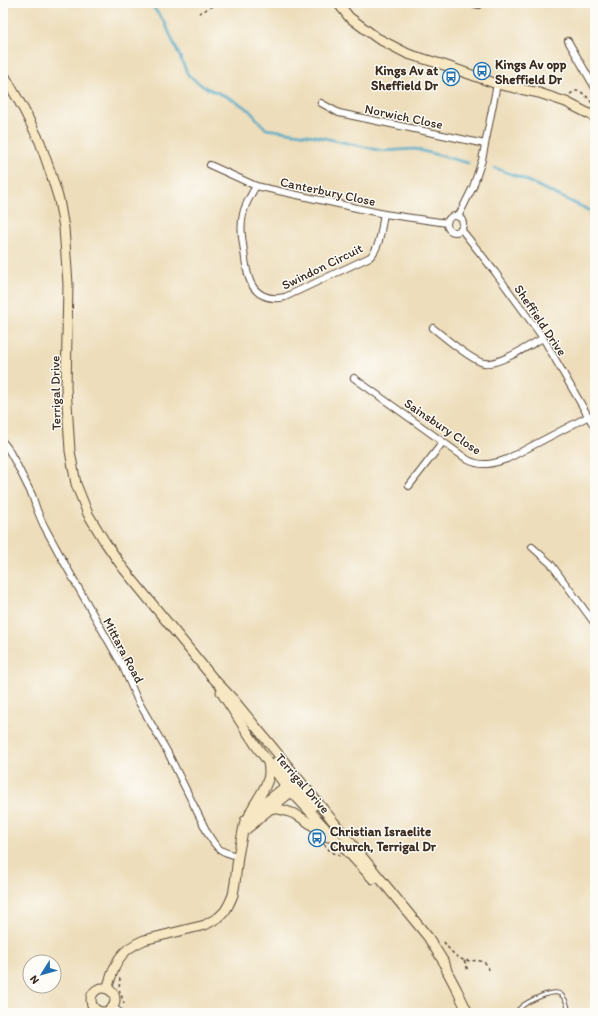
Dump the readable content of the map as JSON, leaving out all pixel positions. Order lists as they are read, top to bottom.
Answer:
{
  "streets": {
    "main road": ["Terrigal Drive"],
    "street": [
      "Norwich Close",
      "Canterbury Close",
      "Swindon Circuit",
      "Sheffield Drive",
      "Sainsbury Close",
      "Mittara Road"
    ]
  },
  "crossings": [
    ["Canterbury Close", "Swindon Circuit"],
    ["Canterbury Close", "Sheffield Drive"],
    ["Sheffield Drive", "Sainsbury Close"]
  ],
  "places": {
    "bus stop": ["Kings Av opp Sheffield Dr", "Kings Av at Sheffield Dr", "Christian Israelite Church, Terrigal Dr"]
  },
  "north": "bottom left"
}
